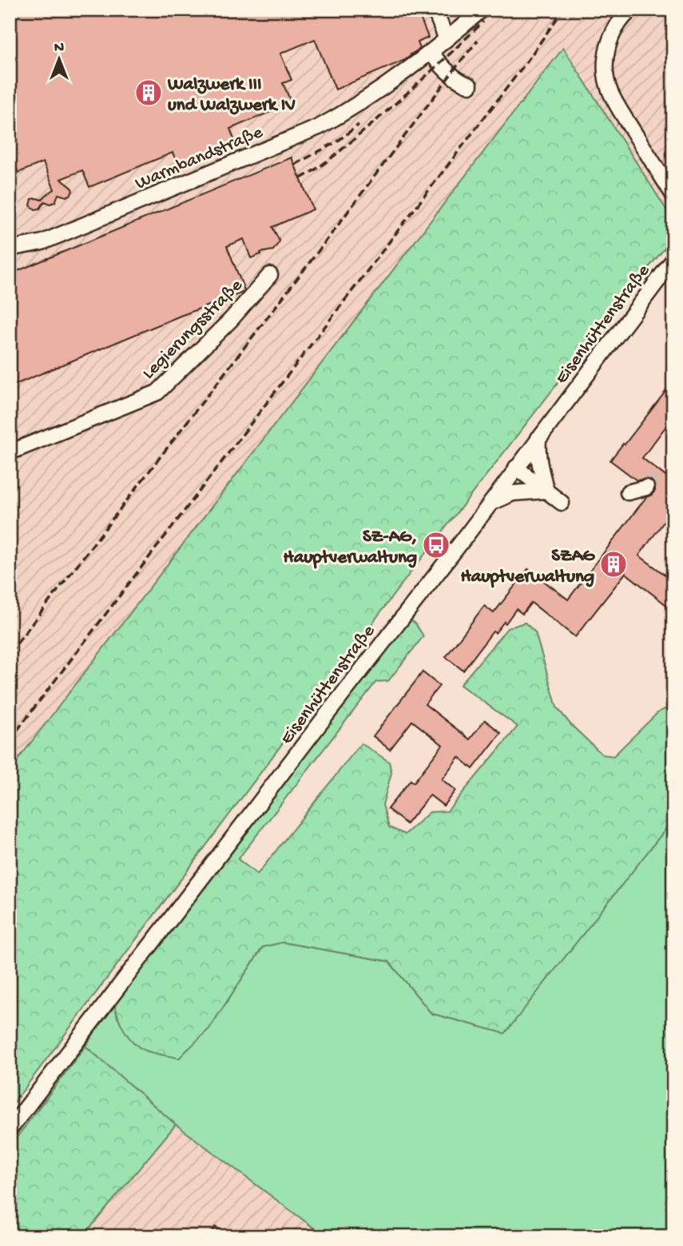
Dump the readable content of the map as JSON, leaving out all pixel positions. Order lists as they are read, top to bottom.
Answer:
{
  "streets": {
    "street": ["Warmbandstraße", "Eisenhüttenstraße", "Legierungsstraße"]
  },
  "places": {
    "building": ["Walzwerk III und Walzwerk IV", "SZAG Hauptverwaltung"],
    "bus stop": ["SZ-AG, Hauptverwaltung"]
  },
  "north": "top"
}
